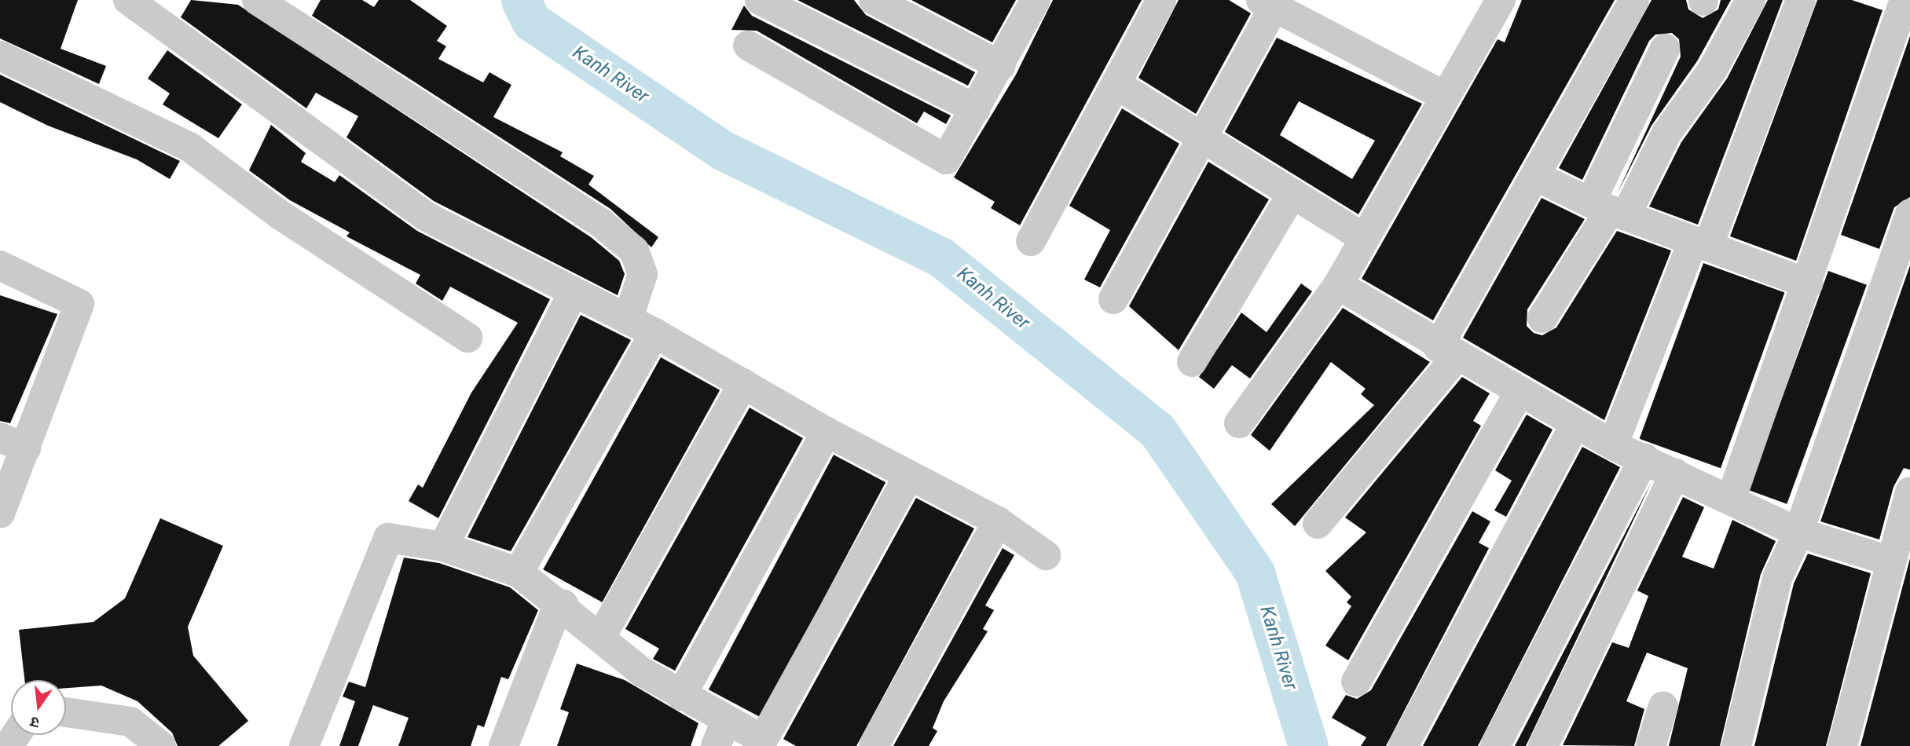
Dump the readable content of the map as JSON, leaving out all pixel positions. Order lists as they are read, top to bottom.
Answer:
{
  "water": ["Kanh River"],
  "north": "bottom"
}
